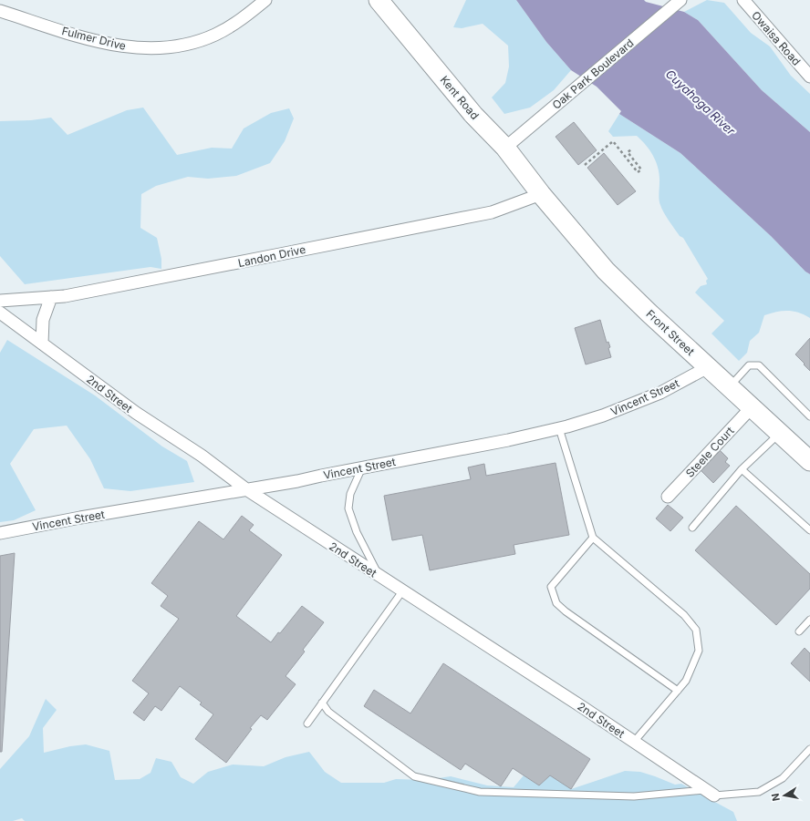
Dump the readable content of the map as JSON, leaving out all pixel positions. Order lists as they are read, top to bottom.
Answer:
{
  "streets": {
    "main road": ["Kent Road", "Front Street"],
    "street": [
      "Fulmer Drive",
      "Owaisa Road",
      "Oak Park Boulevard",
      "Landon Drive",
      "2nd Street",
      "Vincent Street",
      "Steele Court"
    ]
  },
  "crossings": [
    ["Oak Park Boulevard", "Kent Road"],
    ["Kent Road", "Landon Drive"],
    ["Kent Road", "Front Street"],
    ["Landon Drive", "Front Street"],
    ["Front Street", "Vincent Street"],
    ["Front Street", "Steele Court"],
    ["2nd Street", "Vincent Street"]
  ],
  "water": ["Cuyahoga River"],
  "north": "left"
}
